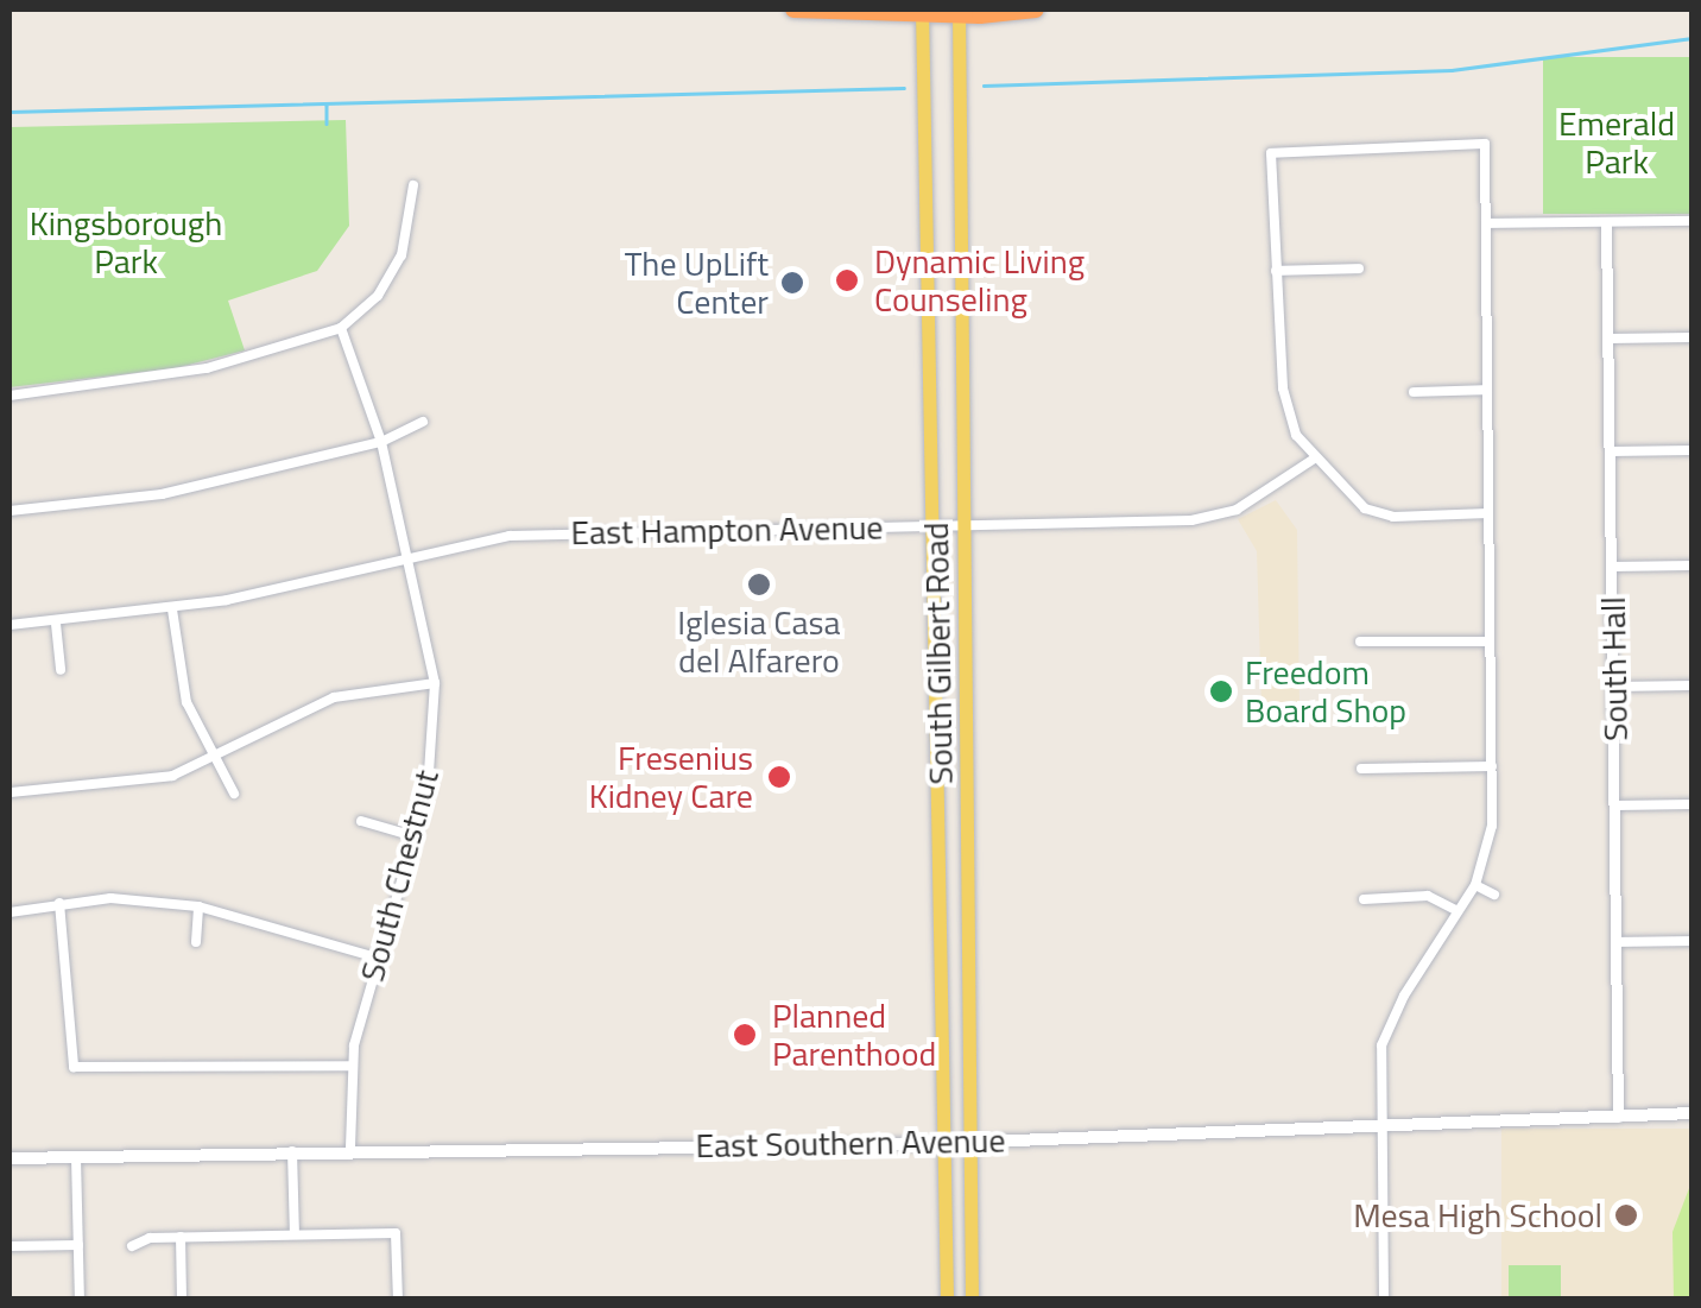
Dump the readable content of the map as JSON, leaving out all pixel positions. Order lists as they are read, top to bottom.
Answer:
{
  "streets": {
    "main road": ["South Gilbert Road", "East Southern Avenue"],
    "street": ["East Hampton Avenue", "South Hall", "South Chestnut"]
  },
  "crossings": [
    ["East Hampton Avenue", "South Gilbert Road"],
    ["East Hampton Avenue", "South Chestnut"],
    ["South Gilbert Road", "East Southern Avenue"],
    ["South Hall", "East Southern Avenue"],
    ["South Chestnut", "East Southern Avenue"]
  ],
  "parks": ["Emerald Park", "Kingsborough Park"],
  "places": [
    "Dynamic Living Counseling",
    "The UpLift Center",
    "Iglesia Casa del Alfarero",
    "Freedom Board Shop",
    "Fresenius Kidney Care",
    "Planned Parenthood",
    "Mesa High School"
  ]
}
